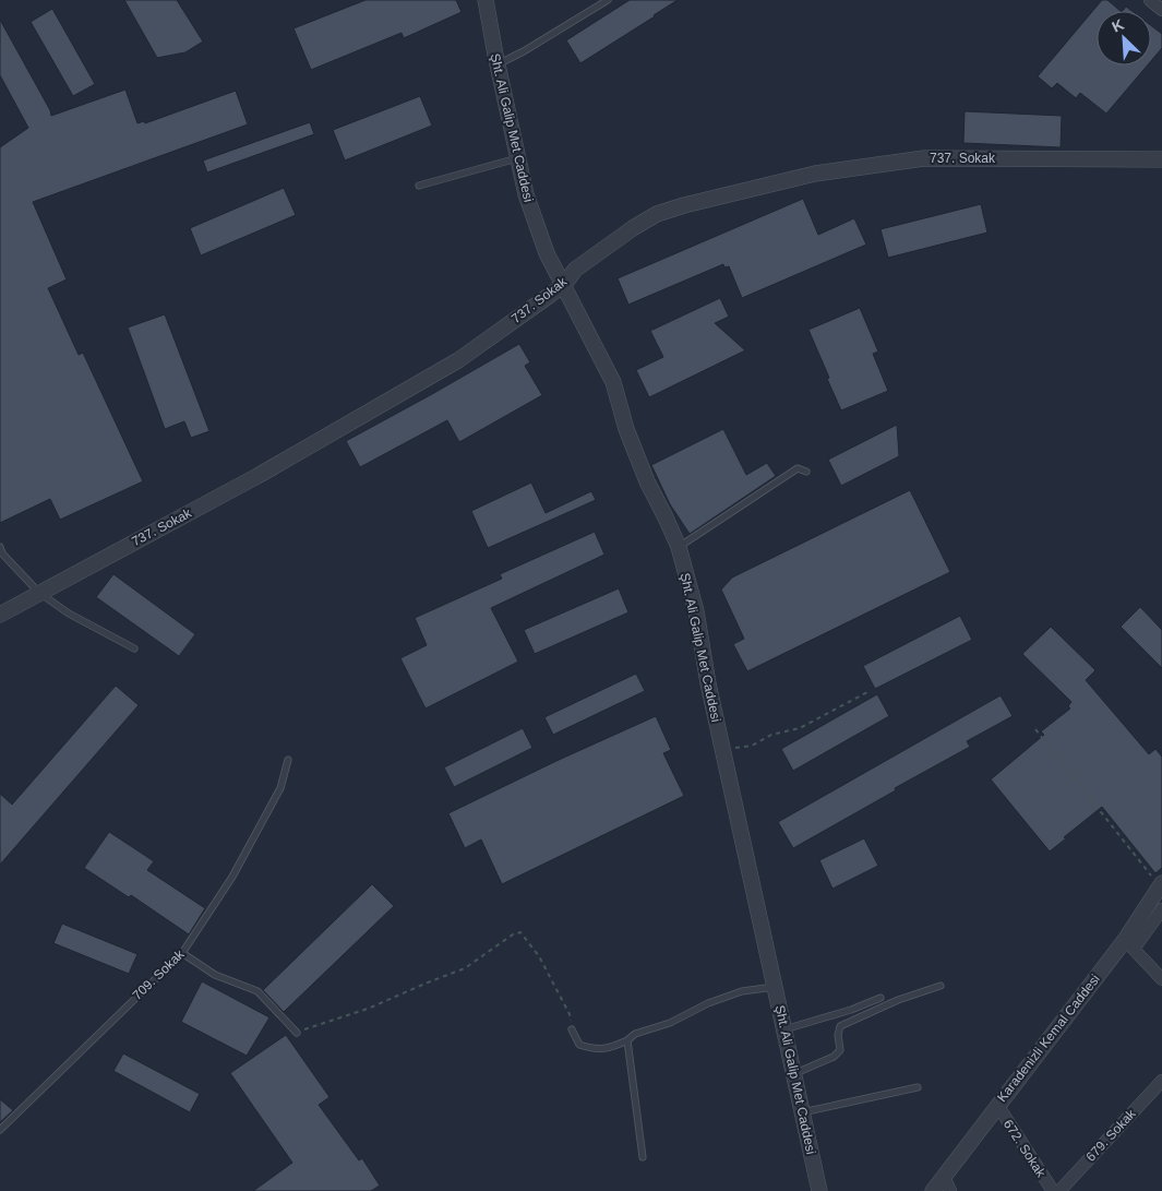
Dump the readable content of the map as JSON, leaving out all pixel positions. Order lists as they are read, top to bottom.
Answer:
{
  "streets": {
    "street": [
      "Şht. Ali Galip Met Caddesi",
      "737. Sokak",
      "Karadenizli Kemal Caddesi",
      "679. Sokak",
      "672. Sokak"
    ],
    "lane": ["709. Sokak"]
  },
  "crossings": [
    ["Şht. Ali Galip Met Caddesi", "737. Sokak"],
    ["Karadenizli Kemal Caddesi", "672. Sokak"]
  ],
  "north": "top left"
}
